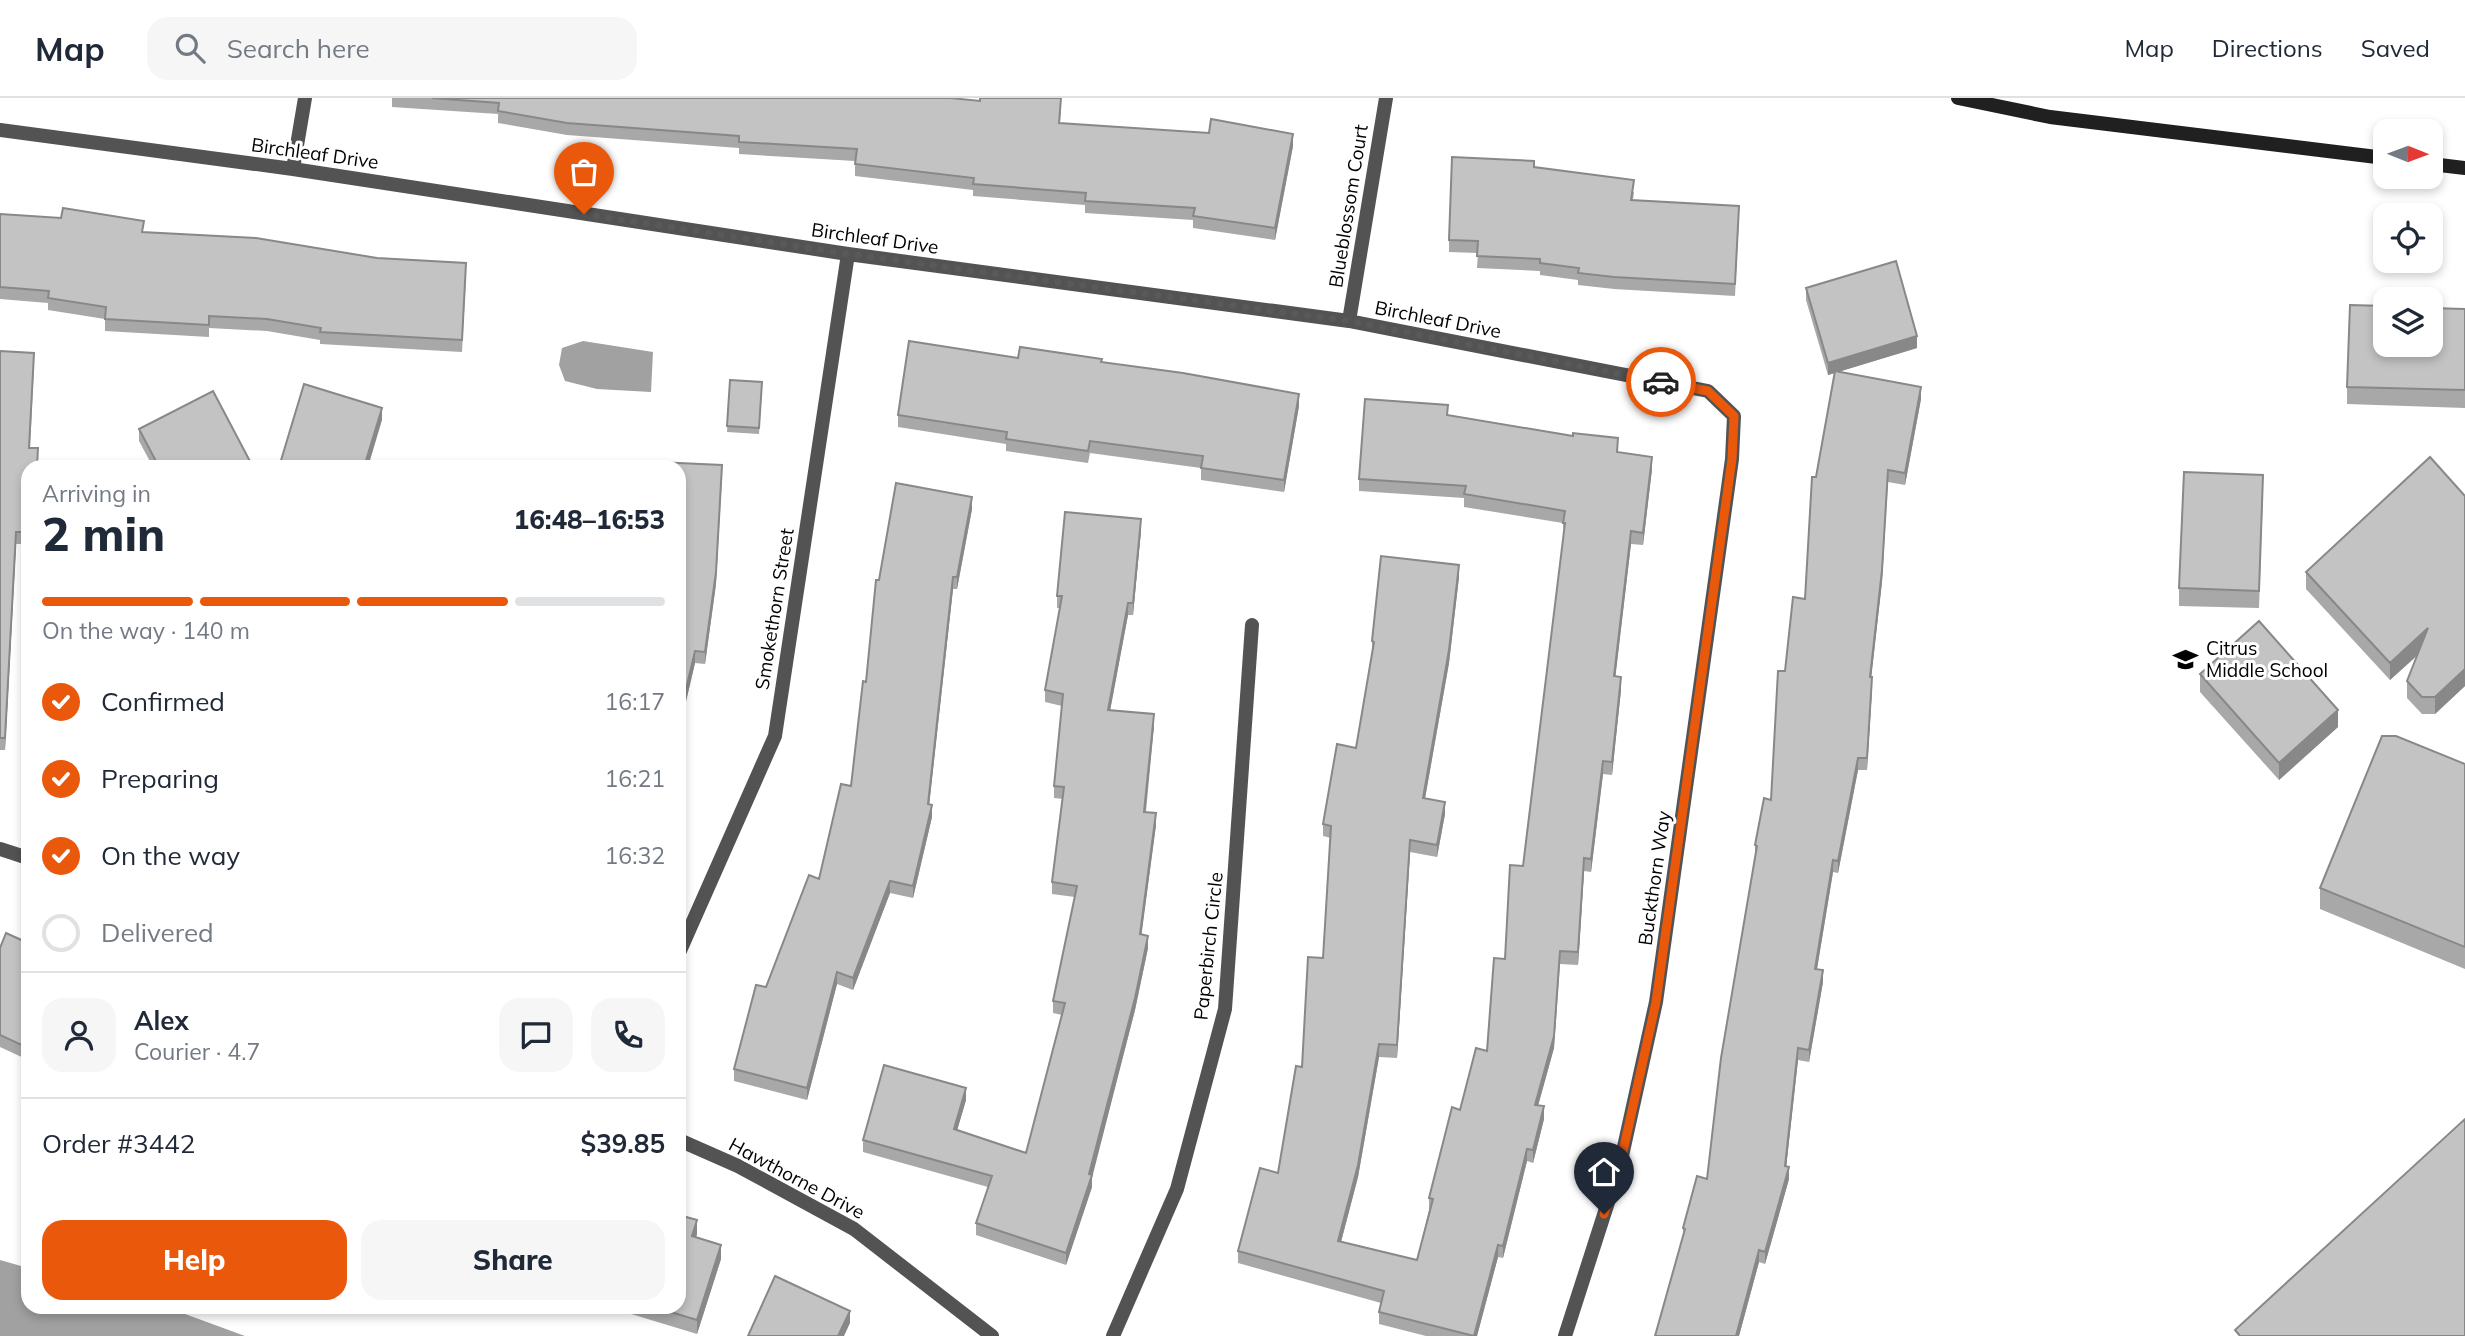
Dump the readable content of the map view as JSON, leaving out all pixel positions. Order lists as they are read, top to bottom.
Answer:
{
  "streets": {
    "street": [
      "Birchleaf Drive",
      "Blueblossom Court",
      "Smokethorn Street",
      "Buckthorn Way",
      "Paperbirch Circle",
      "Hawthorne Drive"
    ]
  },
  "crossings": [
    ["Birchleaf Drive", "Blueblossom Court"],
    ["Birchleaf Drive", "Smokethorn Street"],
    ["Birchleaf Drive", "Buckthorn Way"]
  ],
  "places": {
    "school or university": ["Citrus Middle School"]
  },
  "north": "right",
  "page": {
    "header": "Map",
    "search": "Search here",
    "nav": ["Map", "Directions", "Saved"],
    "heading": ["2 min", "Arriving in", "16:48–16:53"],
    "panel": [
      "Alex",
      "Courier · 4.7",
      "Order #3442",
      "$39.85"
    ],
    "bar": "On the way · 140 m",
    "list": [
      ["Confirmed", "16:17"],
      ["Preparing", "16:21"],
      ["On the way", "16:32"],
      "Delivered"
    ],
    "buttons": ["Help", "Share"]
  }
}
